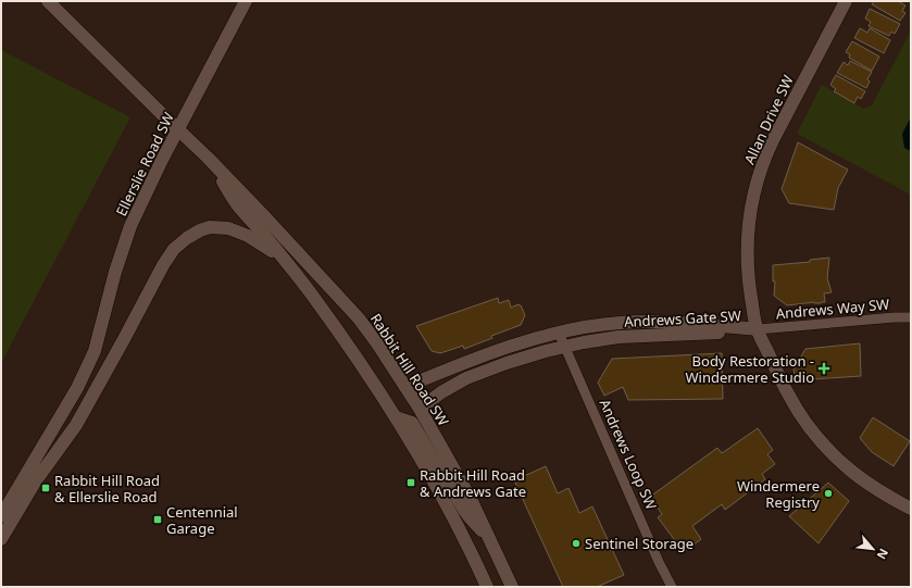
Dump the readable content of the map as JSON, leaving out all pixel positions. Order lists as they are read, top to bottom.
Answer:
{
  "streets": {
    "main road": [
      "Allan Drive SW",
      "Ellerslie Road SW",
      "Andrews Gate SW",
      "Rabbit Hill Road SW"
    ],
    "street": ["Andrews Way SW", "Andrews Loop SW"]
  },
  "crossings": [
    ["Allan Drive SW", "Andrews Way SW"],
    ["Allan Drive SW", "Andrews Gate SW"],
    ["Ellerslie Road SW", "Rabbit Hill Road SW"],
    ["Andrews Way SW", "Andrews Gate SW"],
    ["Andrews Gate SW", "Rabbit Hill Road SW"],
    ["Andrews Gate SW", "Andrews Loop SW"]
  ],
  "places": {
    "health": ["Body Restoration - Windermere Studio"],
    "transit": ["Rabbit Hill Road & Andrews Gate", "Rabbit Hill Road & Ellerslie Road", "Centennial Garage"],
    "other": ["Windermere Registry", "Sentinel Storage"]
  },
  "north": "bottom right"
}
